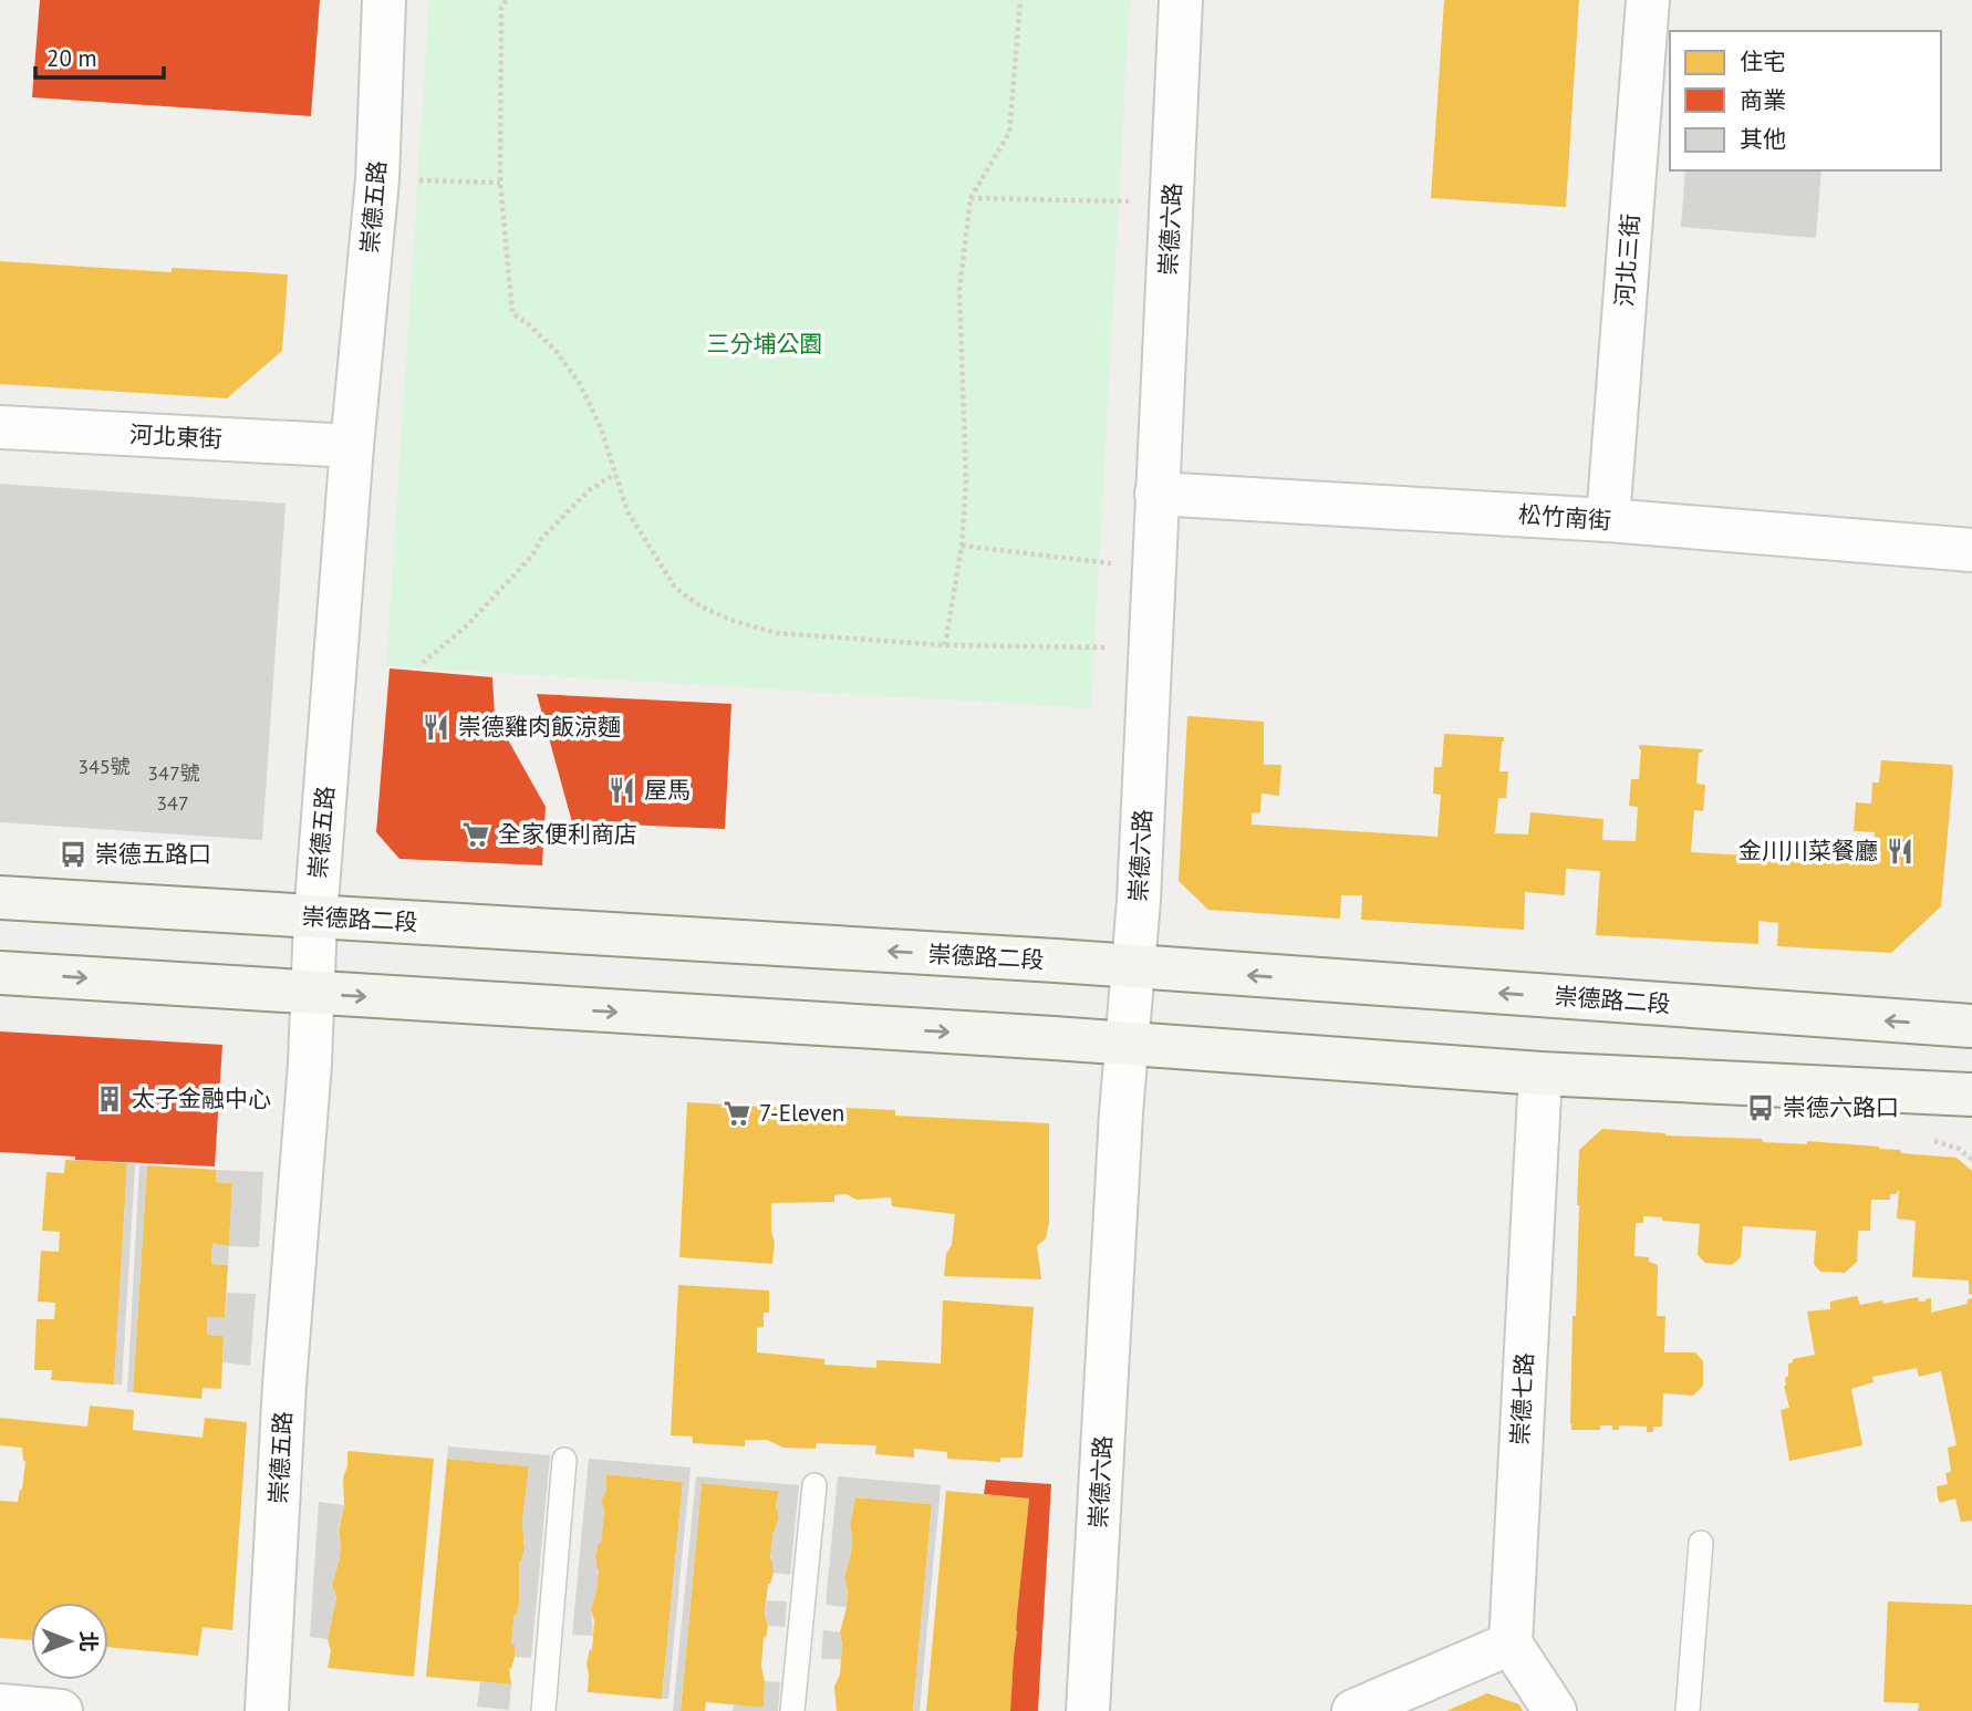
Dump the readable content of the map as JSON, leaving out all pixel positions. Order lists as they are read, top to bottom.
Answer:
{
  "streets": {
    "main road": ["崇德路二段"],
    "street": [
      "崇德五路",
      "崇德六路",
      "河北三街",
      "河北東街",
      "松竹南街",
      "崇德七路"
    ]
  },
  "crossings": [
    ["崇德五路", "河北東街"],
    ["崇德五路", "崇德路二段"],
    ["崇德六路", "松竹南街"],
    ["崇德六路", "崇德路二段"],
    ["河北三街", "松竹南街"]
  ],
  "parks": ["三分埔公園"],
  "places": {
    "restaurant": ["崇德雞肉飯涼麵", "屋馬", "金川川菜餐廳"],
    "supermarket": ["全家便利商店", "7-Eleven"],
    "bus stop": ["崇德五路口", "崇德六路口"],
    "building": ["太子金融中心"]
  },
  "house_numbers": ["345號", "347號", "347"],
  "legend": ["住宅", "商業", "其他"],
  "scale_bar": "20 m",
  "north": "right"
}
